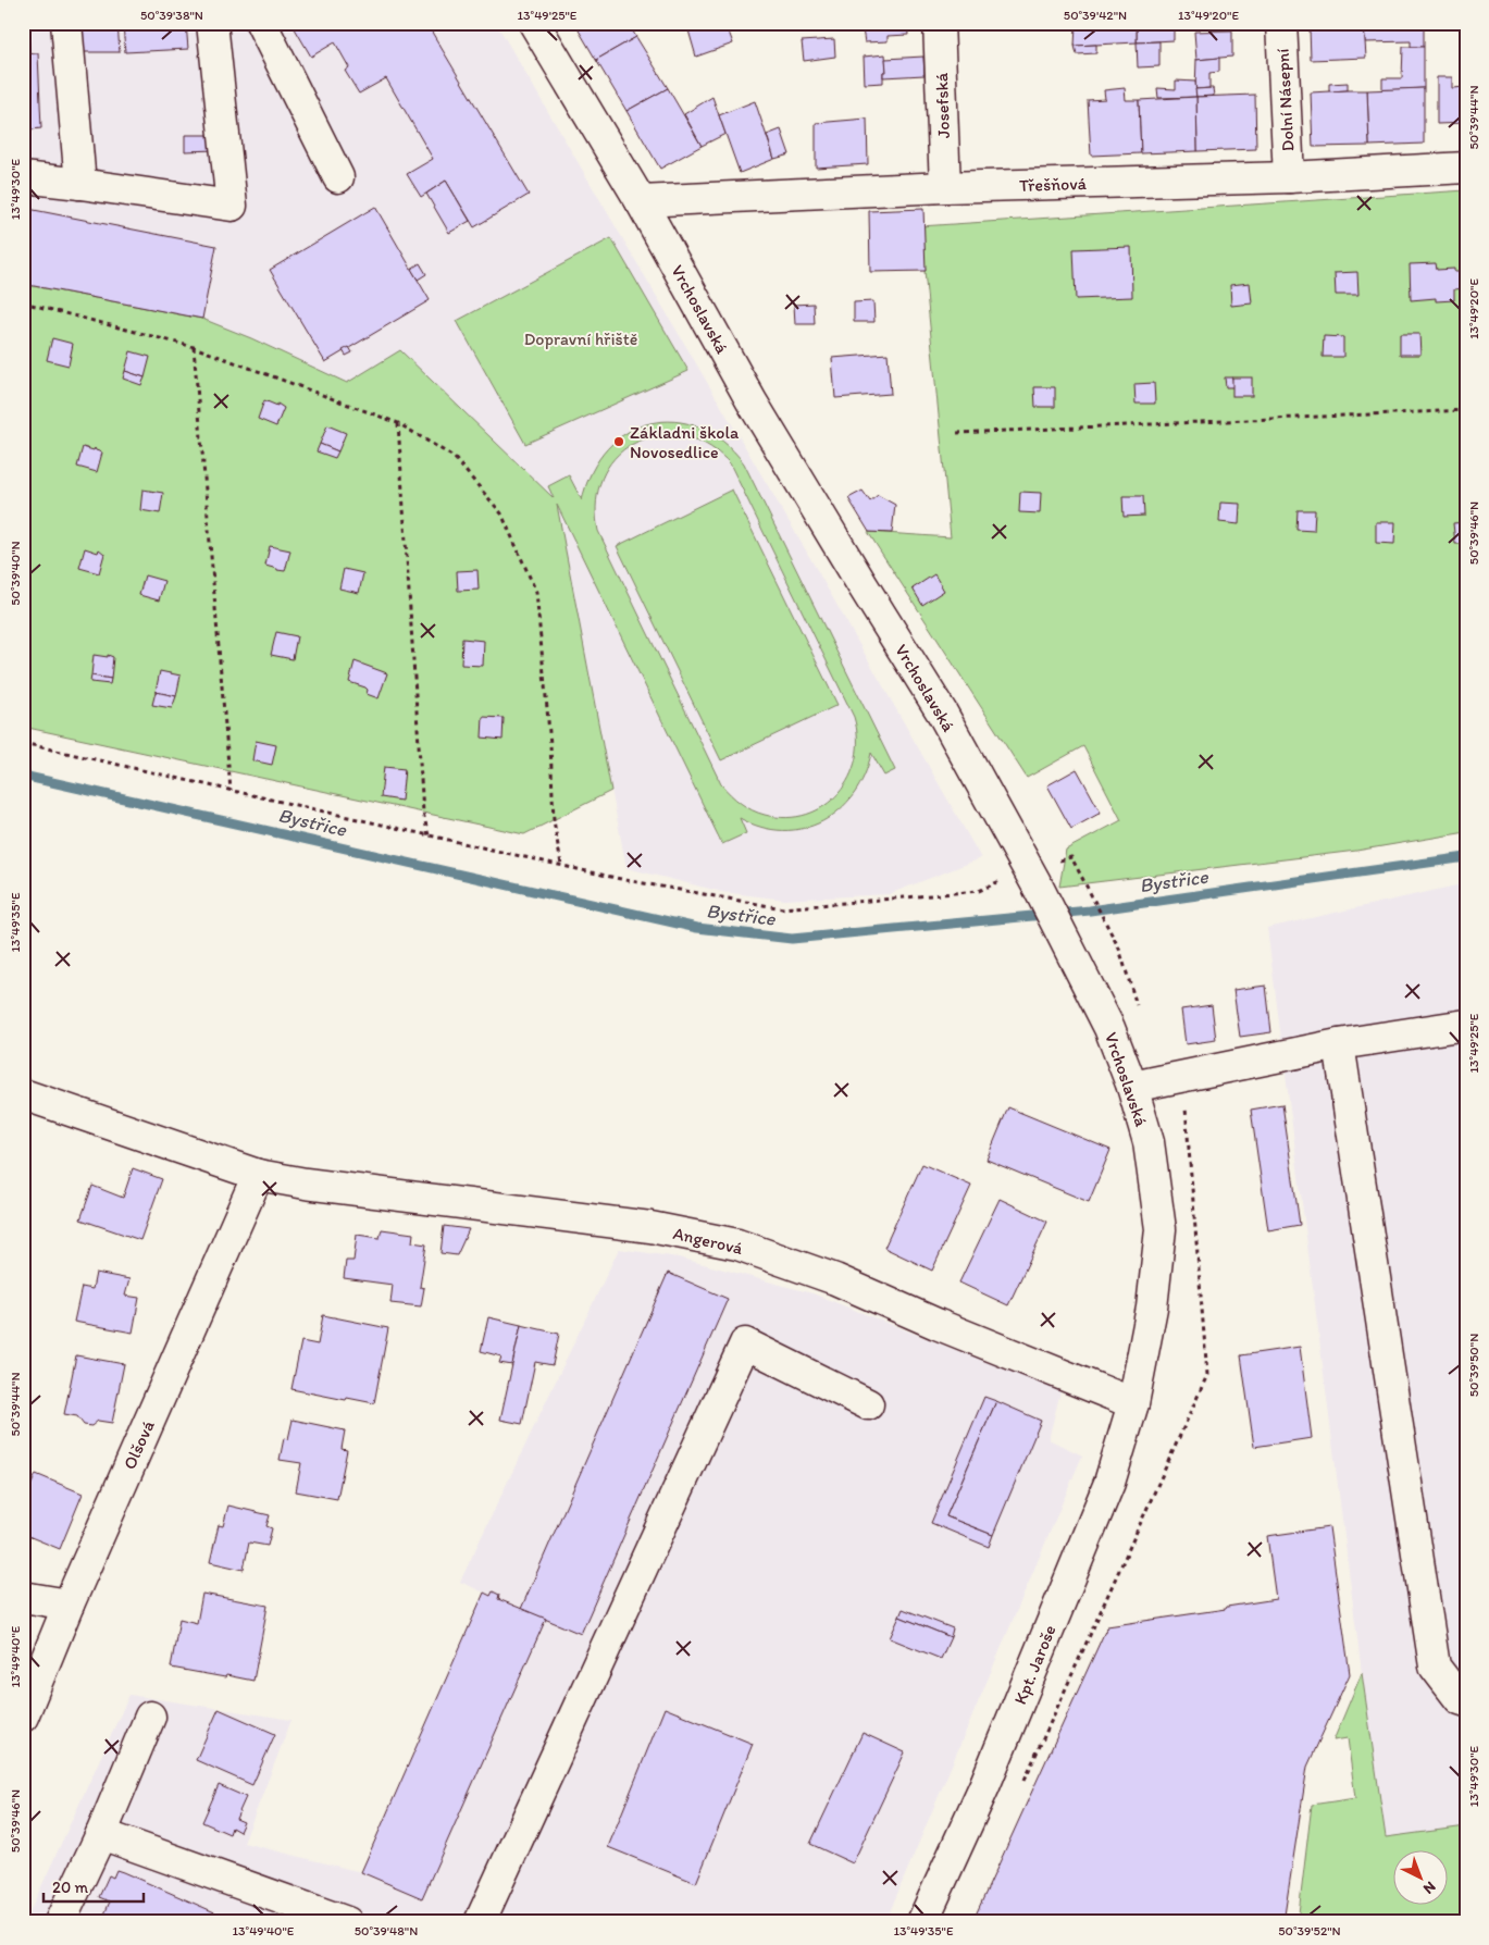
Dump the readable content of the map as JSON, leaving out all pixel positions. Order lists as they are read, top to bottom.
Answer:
{
  "streets": {
    "street": [
      "Dolní Násepní",
      "Josefská",
      "Třešňová",
      "Vrchoslavská",
      "Angerová",
      "Olšová",
      "Kpt. Jaroše"
    ]
  },
  "crossings": [
    ["Dolní Násepní", "Třešňová"],
    ["Josefská", "Třešňová"],
    ["Třešňová", "Vrchoslavská"],
    ["Vrchoslavská", "Angerová"],
    ["Vrchoslavská", "Kpt. Jaroše"],
    ["Angerová", "Olšová"],
    ["Angerová", "Kpt. Jaroše"]
  ],
  "water": ["Bystřice"],
  "parks": ["Dopravní hřiště"],
  "places": ["Základni škola Novosedlice"],
  "scale_bar": "20 m",
  "north": "bottom right",
  "coordinates": [
    "50°39'38\"N",
    "13°49'25\"E",
    "50°39'42\"N",
    "13°49'20\"E",
    "50°39'44\"N",
    "13°49'30\"E",
    "50°39'46\"N",
    "50°39'40\"N",
    "13°49'35\"E",
    "50°39'50\"N",
    "13°49'40\"E",
    "50°39'48\"N",
    "50°39'52\"N"
  ]
}
